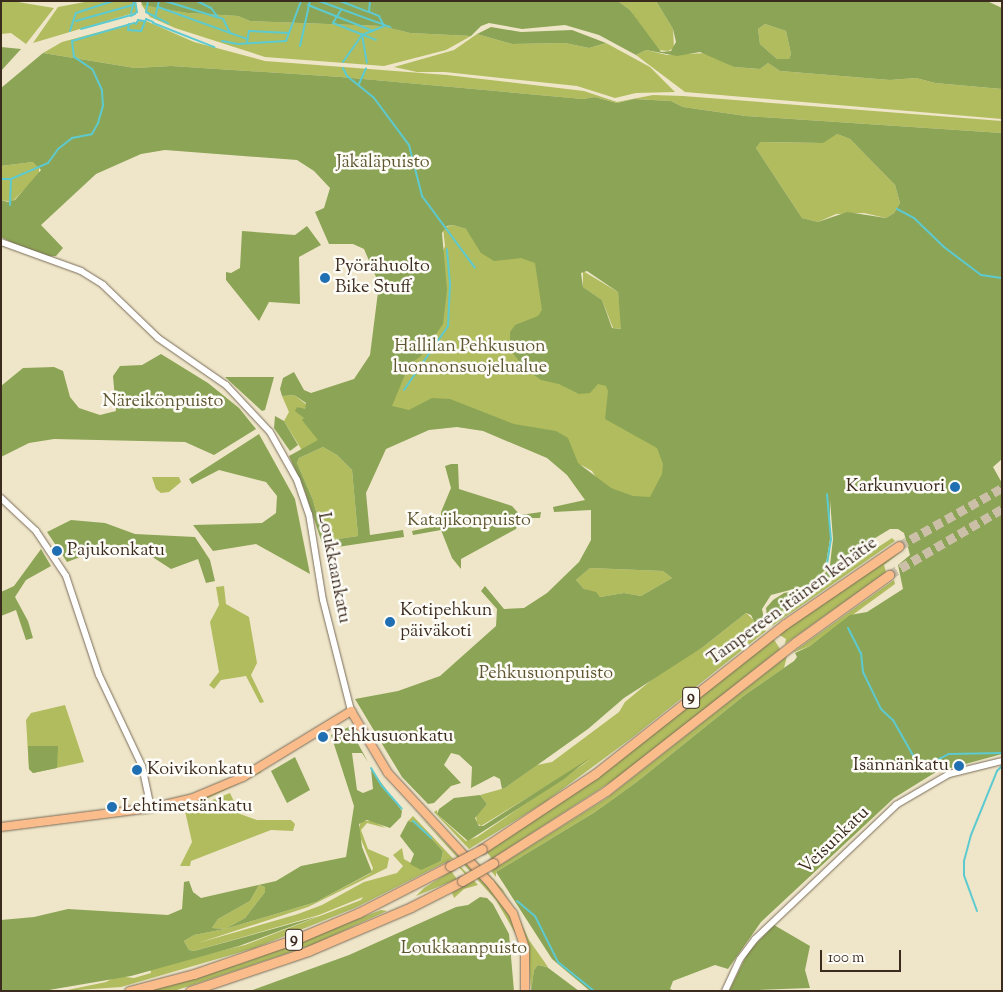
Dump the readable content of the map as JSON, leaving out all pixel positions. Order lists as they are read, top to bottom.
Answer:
{
  "streets": {
    "highway": ["Tampereen itäinen kehätie", "9"],
    "main road": ["Loukkaankatu"],
    "street": ["Veisunkatu"]
  },
  "parks": [
    "Jäkäläpuisto",
    "Hallilan Pehkusuon luonnonsuojelualue",
    "Näreikönpuisto",
    "Katajikonpuisto",
    "Pehkusuonpuisto",
    "Loukkaanpuisto"
  ],
  "places": [
    "Pyörähuolto Bike Stuff",
    "Karkunvuori",
    "Pajukonkatu",
    "Kotipehkun päiväkoti",
    "Pehkusuonkatu",
    "Isännänkatu",
    "Koivikonkatu",
    "Lehtimetsänkatu"
  ],
  "scale_bar": "100 m"
}
